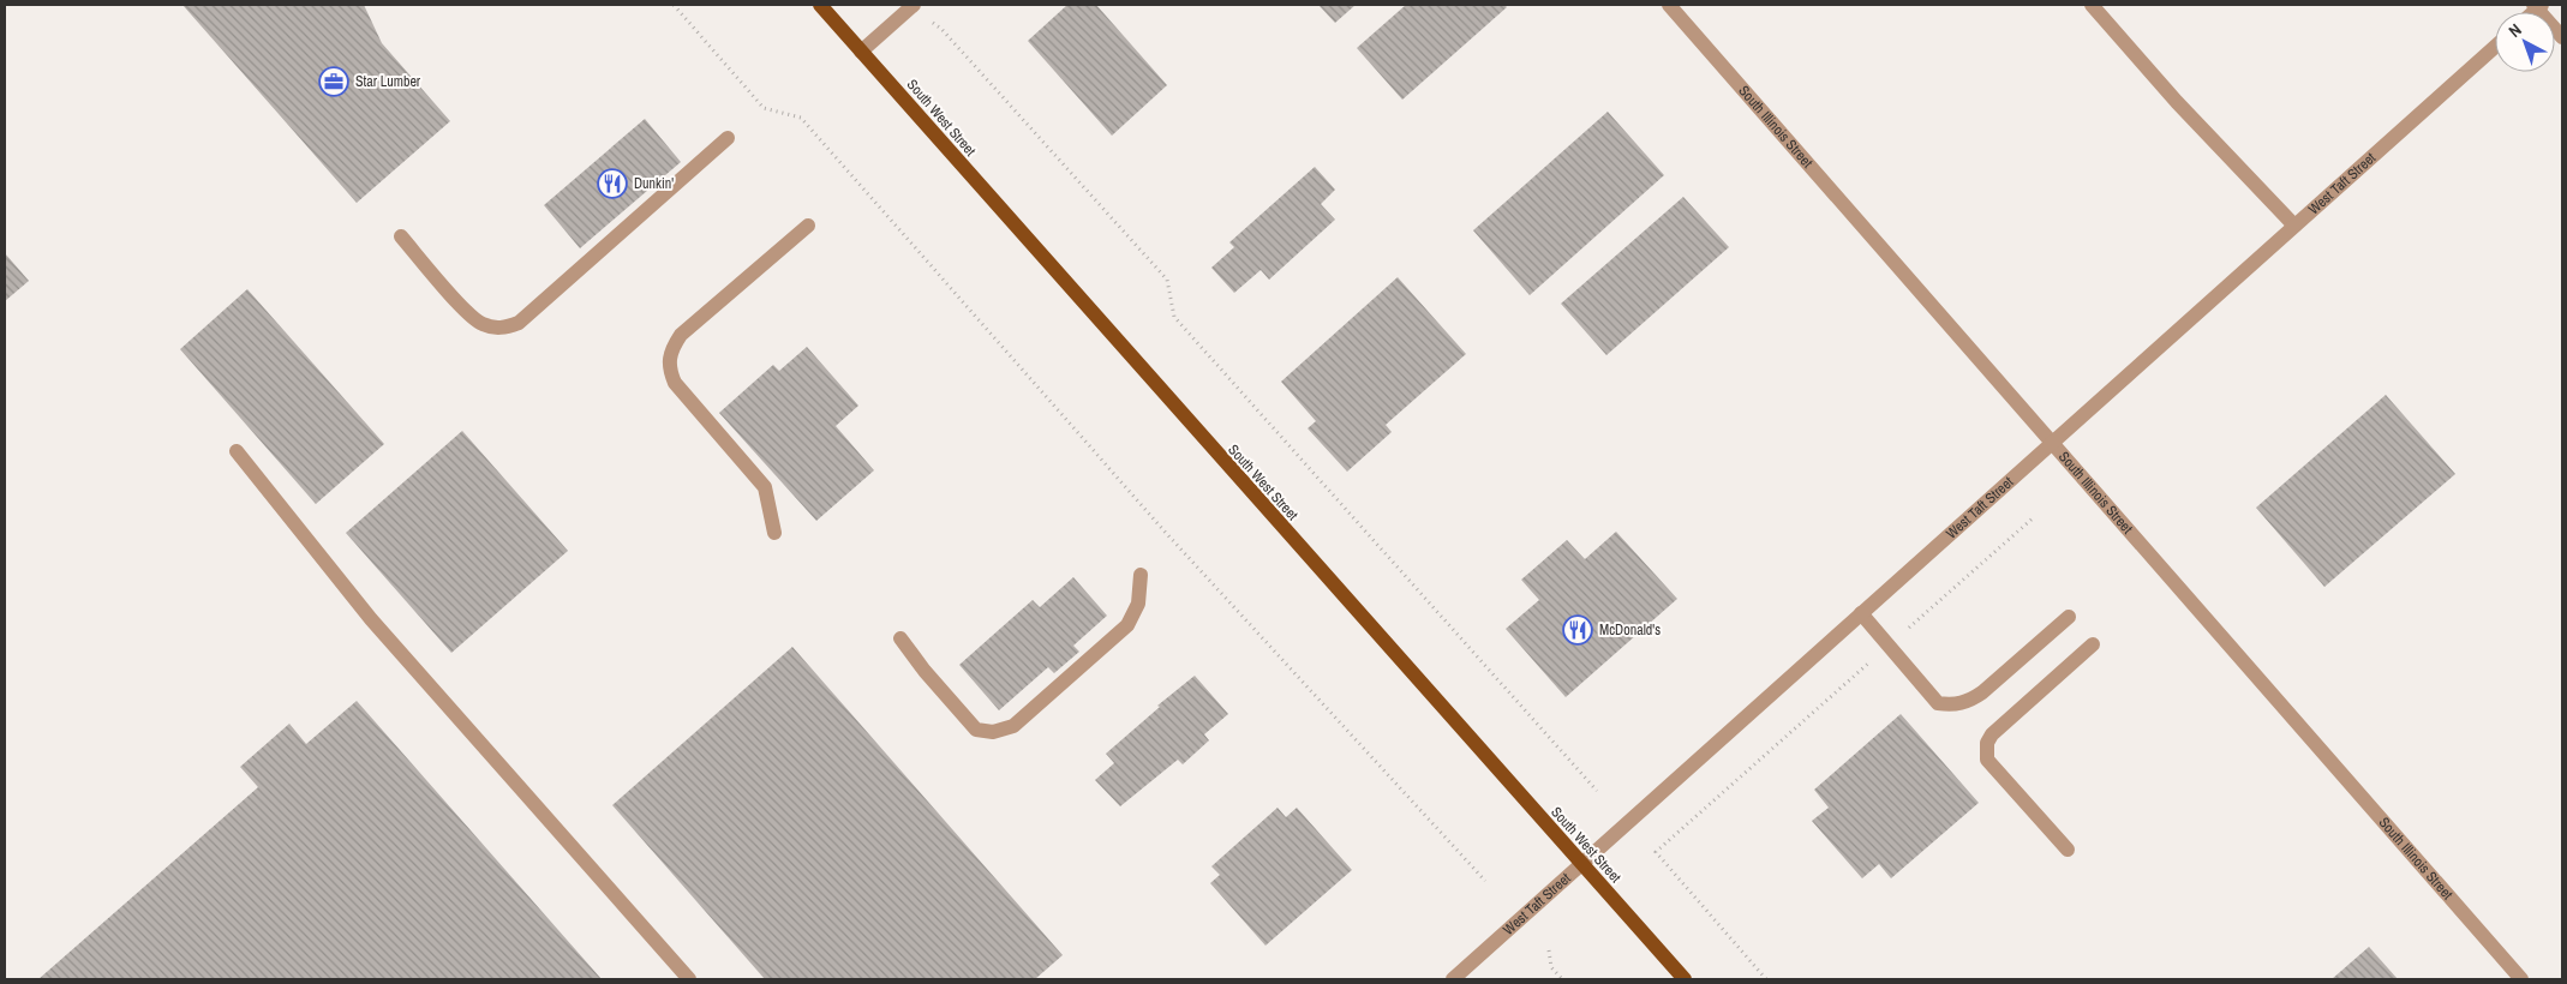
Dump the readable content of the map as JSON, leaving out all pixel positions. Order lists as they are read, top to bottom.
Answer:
{
  "streets": {
    "main road": ["South West Street"],
    "street": ["South Illinois Street", "West Taft Street"]
  },
  "crossings": [
    ["South West Street", "West Taft Street"],
    ["South Illinois Street", "West Taft Street"]
  ],
  "places": {
    "office": ["Star Lumber"],
    "restaurant": ["Dunkin'", "McDonald's"]
  },
  "north": "top left"
}
